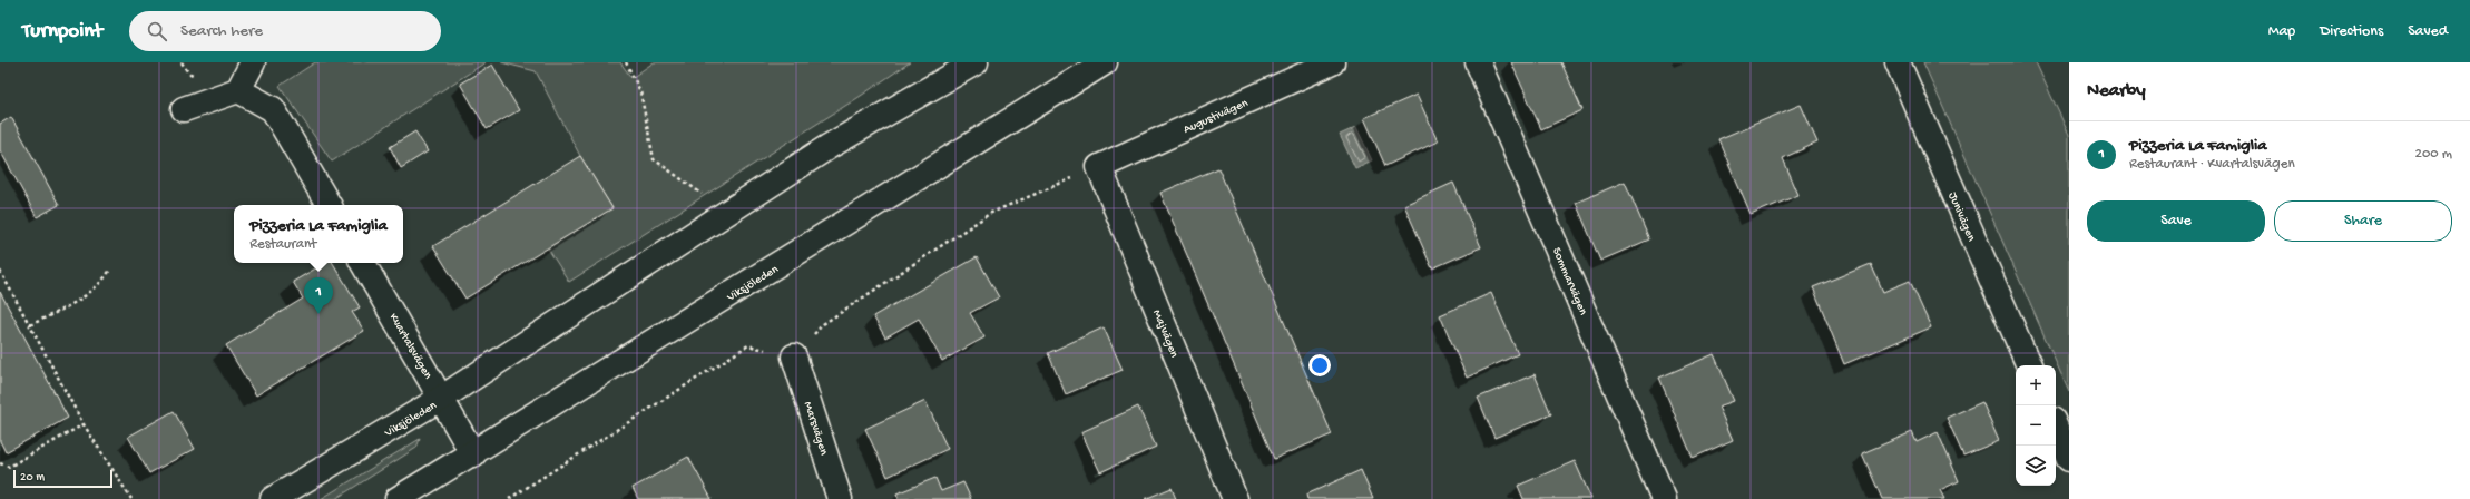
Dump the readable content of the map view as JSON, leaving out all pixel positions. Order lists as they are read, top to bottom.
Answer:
{
  "streets": {
    "street": [
      "Augustivägen",
      "Junivägen",
      "Sommarvägen",
      "Viksjöleden",
      "Majvägen",
      "Kvartalsvägen",
      "Marsvägen"
    ]
  },
  "crossings": [
    ["Augustivägen", "Majvägen"],
    ["Viksjöleden", "Kvartalsvägen"]
  ],
  "scale_bar": "20 m",
  "page": {
    "header": "Turnpoint",
    "search": "Search here",
    "nav": ["Map", "Directions", "Saved"],
    "heading": "Nearby",
    "list": [
      {
        "mark": "1",
        "name": "Pizzeria La Famiglia",
        "note": "Restaurant · Kvartalsvägen",
        "value": "200 m"
      }
    ],
    "buttons": ["Save", "Share"],
    "popup": ["Pizzeria La Famiglia", "Restaurant"],
    "pins": "1",
    "map_buttons": ["+", "−"],
    "scale": "20 m"
  }
}
